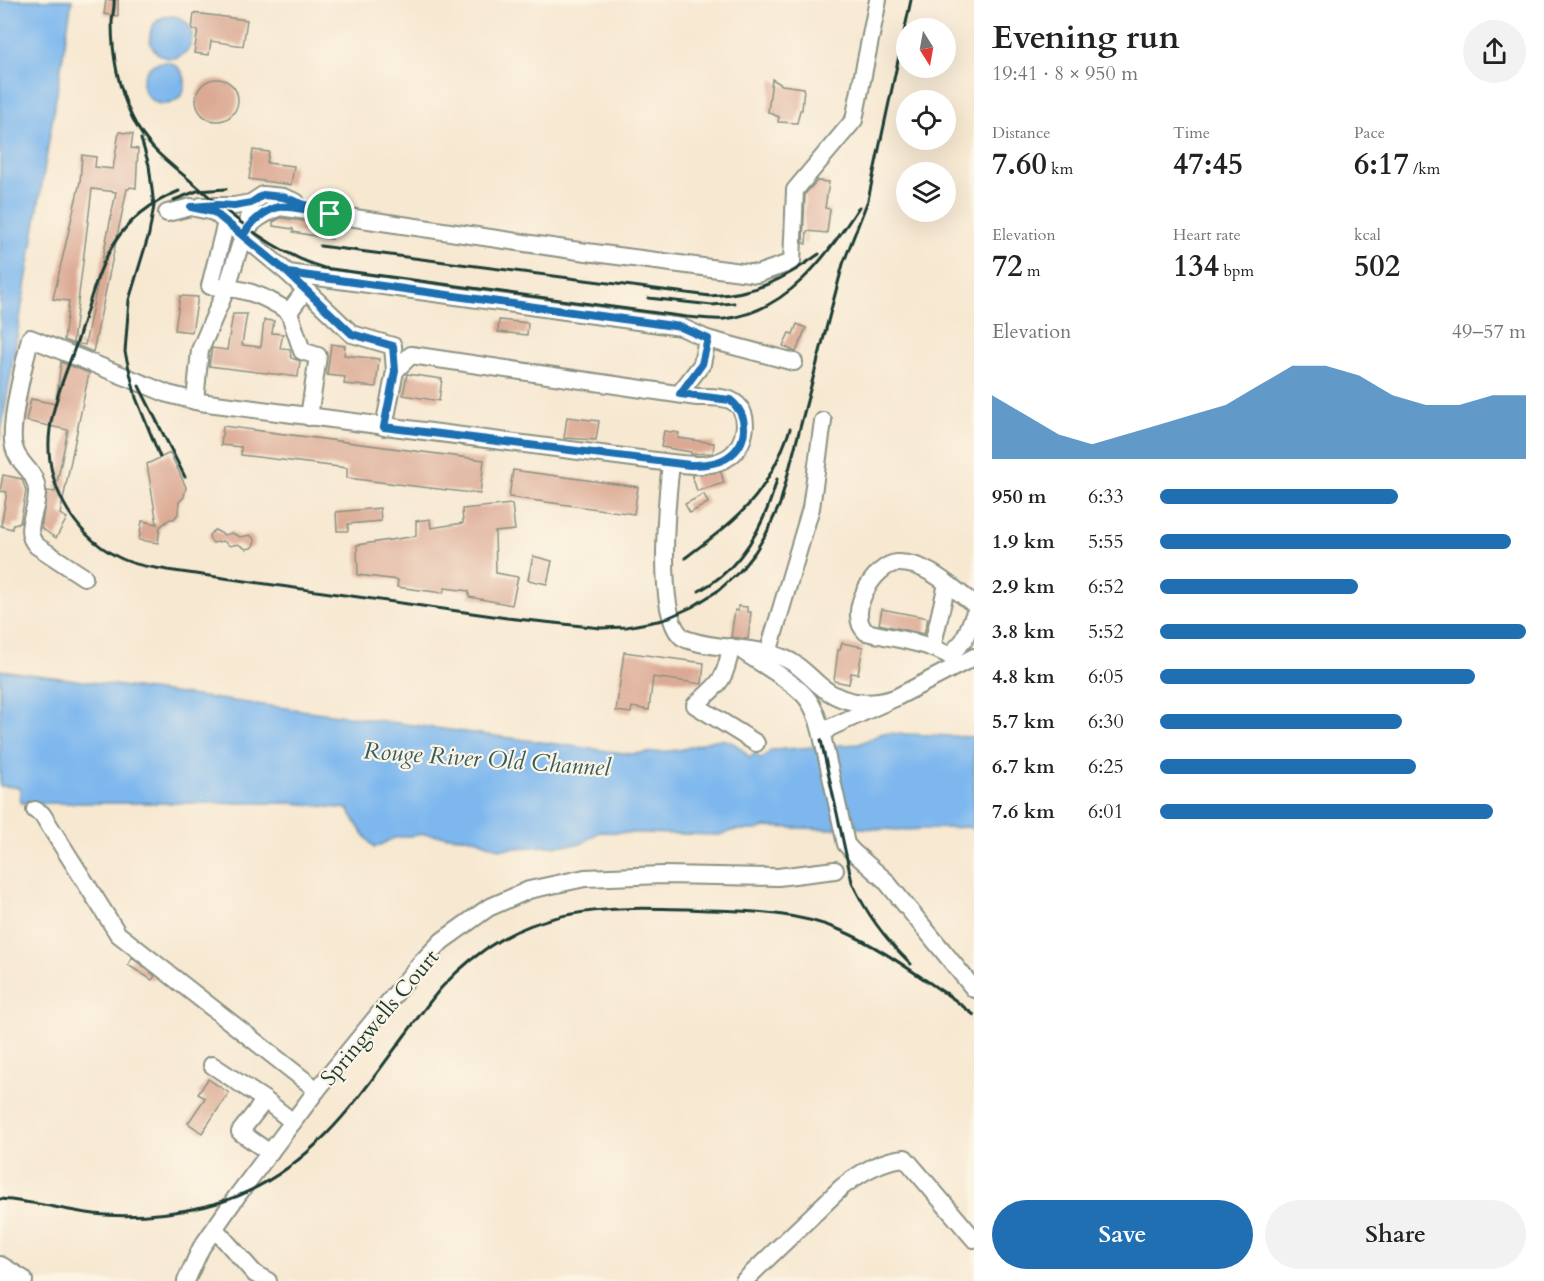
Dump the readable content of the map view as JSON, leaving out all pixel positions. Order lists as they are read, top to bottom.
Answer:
{
  "streets": {
    "street": ["Springwells Court"]
  },
  "water": ["Rouge River Old Channel"],
  "north": "bottom",
  "page": {
    "heading": ["Evening run", "19:41 · 8 × 950 m"],
    "stats": [
      ["Distance", "7.60 km"],
      ["Time", "47:45"],
      ["Pace", "6:17 /km"],
      ["Elevation", "72 m"],
      ["Heart rate", "134 bpm"],
      ["kcal", "502"]
    ],
    "chart": ["Elevation", "49–57 m"],
    "list": [
      {
        "name": "950 m",
        "note": "6:33"
      },
      {
        "name": "1.9 km",
        "note": "5:55"
      },
      {
        "name": "2.9 km",
        "note": "6:52"
      },
      {
        "name": "3.8 km",
        "note": "5:52"
      },
      {
        "name": "4.8 km",
        "note": "6:05"
      },
      {
        "name": "5.7 km",
        "note": "6:30"
      },
      {
        "name": "6.7 km",
        "note": "6:25"
      },
      {
        "name": "7.6 km",
        "note": "6:01"
      }
    ],
    "buttons": ["Save", "Share"]
  }
}
